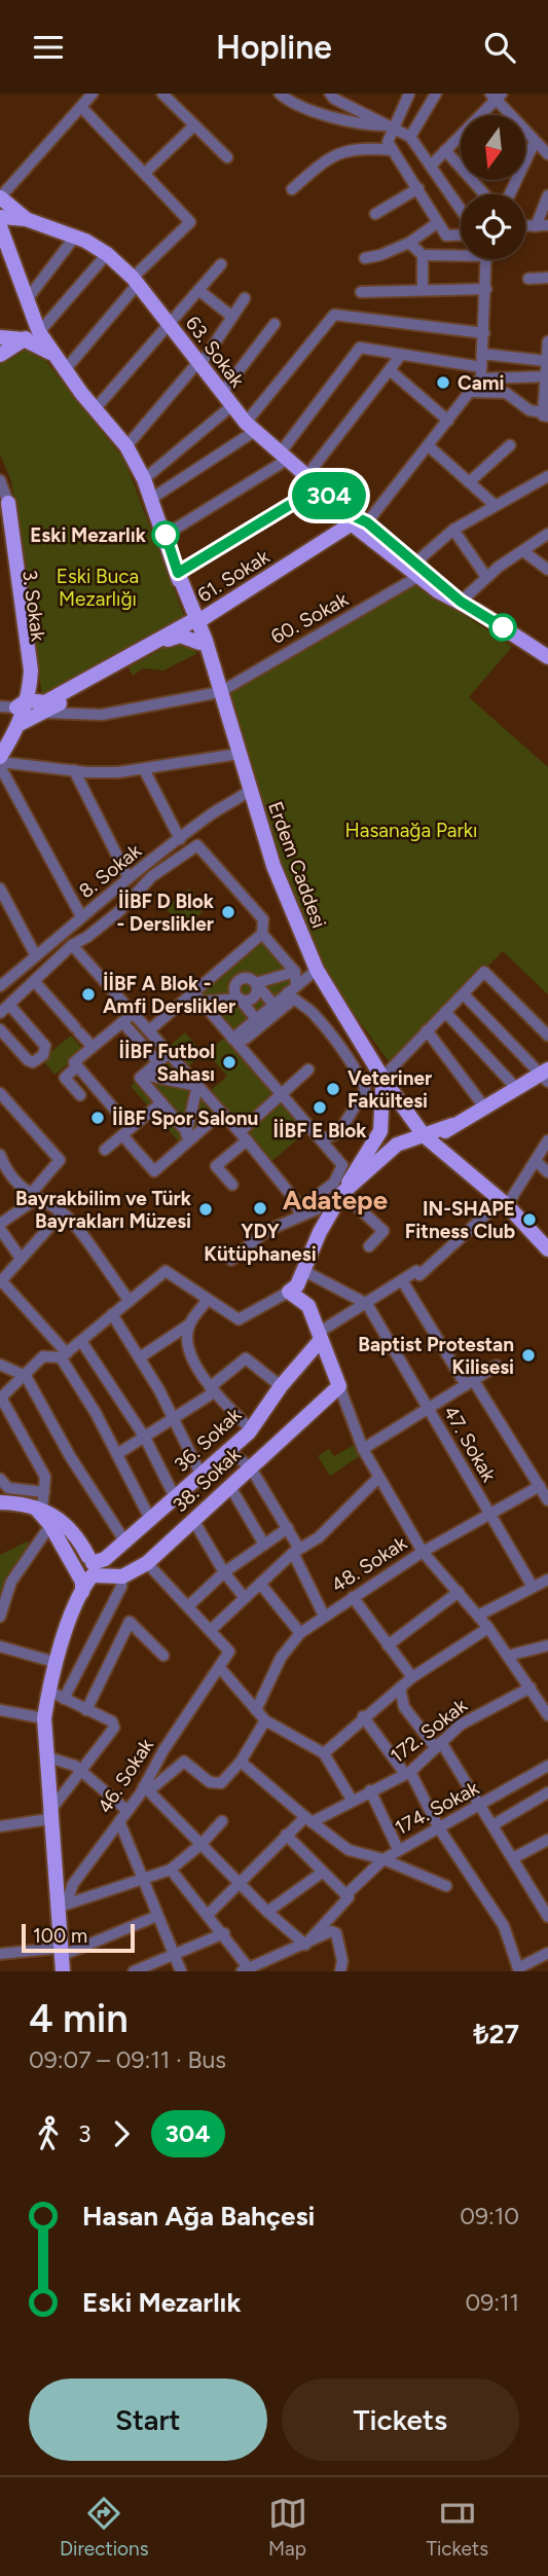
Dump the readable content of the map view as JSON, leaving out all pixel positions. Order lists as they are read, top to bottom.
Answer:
{
  "streets": {
    "main road": [
      "63. Sokak",
      "61. Sokak",
      "3. Sokak",
      "Erdem Caddesi",
      "36. Sokak",
      "38. Sokak"
    ],
    "street": [
      "60. Sokak",
      "8. Sokak",
      "47. Sokak",
      "48. Sokak",
      "172. Sokak",
      "46. Sokak",
      "174. Sokak"
    ]
  },
  "crossings": [
    ["63. Sokak", "61. Sokak"],
    ["63. Sokak", "60. Sokak"],
    ["61. Sokak", "3. Sokak"],
    ["61. Sokak", "Erdem Caddesi"],
    ["60. Sokak", "Erdem Caddesi"],
    ["Erdem Caddesi", "8. Sokak"],
    ["47. Sokak", "48. Sokak"],
    ["172. Sokak", "174. Sokak"]
  ],
  "districts": ["Adatepe"],
  "parks": ["Eski Buca Mezarlığı", "Hasanağa Parkı"],
  "places": [
    "Cami",
    "Eski Mezarlık",
    "İİBF D Blok - Derslikler",
    "İİBF A Blok - Amfi Derslikler",
    "İİBF Futbol Sahası",
    "Veteriner Fakültesi",
    "İİBF E Blok",
    "İİBF Spor Salonu",
    "YDY Kütüphanesi",
    "Bayrakbilim ve Türk Bayrakları Müzesi",
    "IN-SHAPE Fitness Club",
    "Baptist Protestan Kilisesi"
  ],
  "lines": ["bus line 304"],
  "scale_bar": "100 m",
  "north": "bottom",
  "page": {
    "header": "Hopline",
    "on_map": "304",
    "scale": "100 m",
    "heading": ["4 min", "09:07 – 09:11 · Bus", "₺27"],
    "legs": ["3", "304"],
    "list": [
      {
        "name": "Hasan Ağa Bahçesi",
        "value": "09:10"
      },
      {
        "name": "Eski Mezarlık",
        "value": "09:11"
      }
    ],
    "buttons": ["Start", "Tickets"],
    "tabs": ["Directions", "Map", "Tickets"]
  }
}
